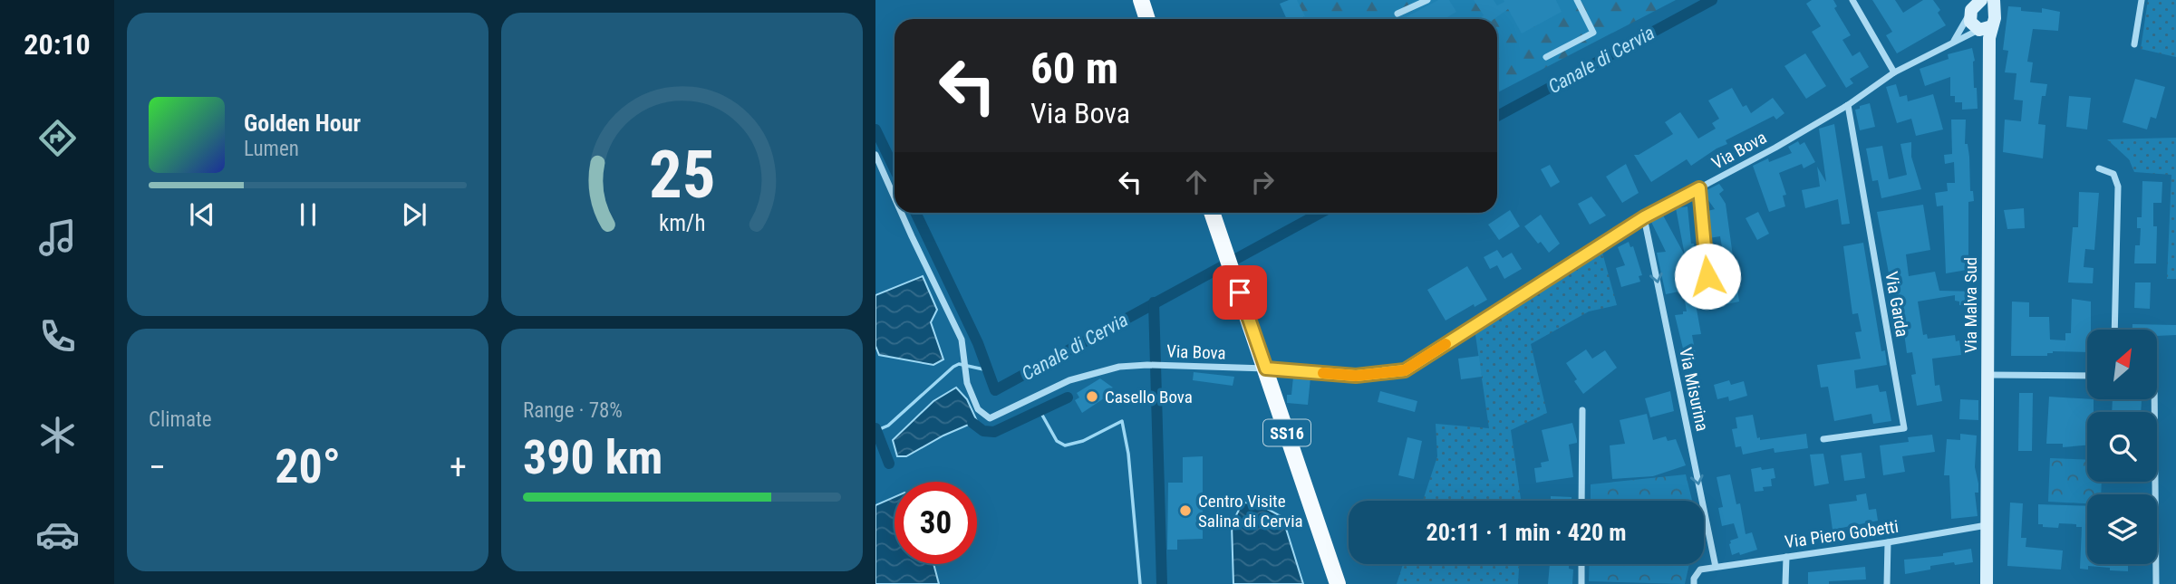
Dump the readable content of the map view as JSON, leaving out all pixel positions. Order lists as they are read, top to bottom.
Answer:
{
  "streets": {
    "main road": ["SS16"],
    "street": [
      "Via Bova",
      "Via Garda",
      "Via Malva Sud",
      "Via Misurina",
      "Via Piero Gobetti"
    ]
  },
  "crossings": [
    ["Via Bova", "Via Garda"],
    ["Via Bova", "Via Malva Sud"],
    ["Via Bova", "Via Misurina"],
    ["Via Bova", "SS16"],
    ["Via Malva Sud", "Via Piero Gobetti"],
    ["Via Misurina", "Via Piero Gobetti"]
  ],
  "one_way": ["Via Misurina"],
  "water": ["Canale di Cervia"],
  "places": ["Casello Bova", "Centro Visite Salina di Cervia"],
  "north": "top right",
  "page": {
    "tabs": "20:10",
    "turn": ["60 m", "Via Bova"],
    "song": ["Golden Hour", "Lumen"],
    "tile": [
      "Climate",
      ["Range · 78%", "390 km"]
    ],
    "heat": ["−", "20°", "+"],
    "limit": "30",
    "trip": "20:11 · 1 min · 420 m",
    "gauge": ["25", "km/h"]
  }
}
